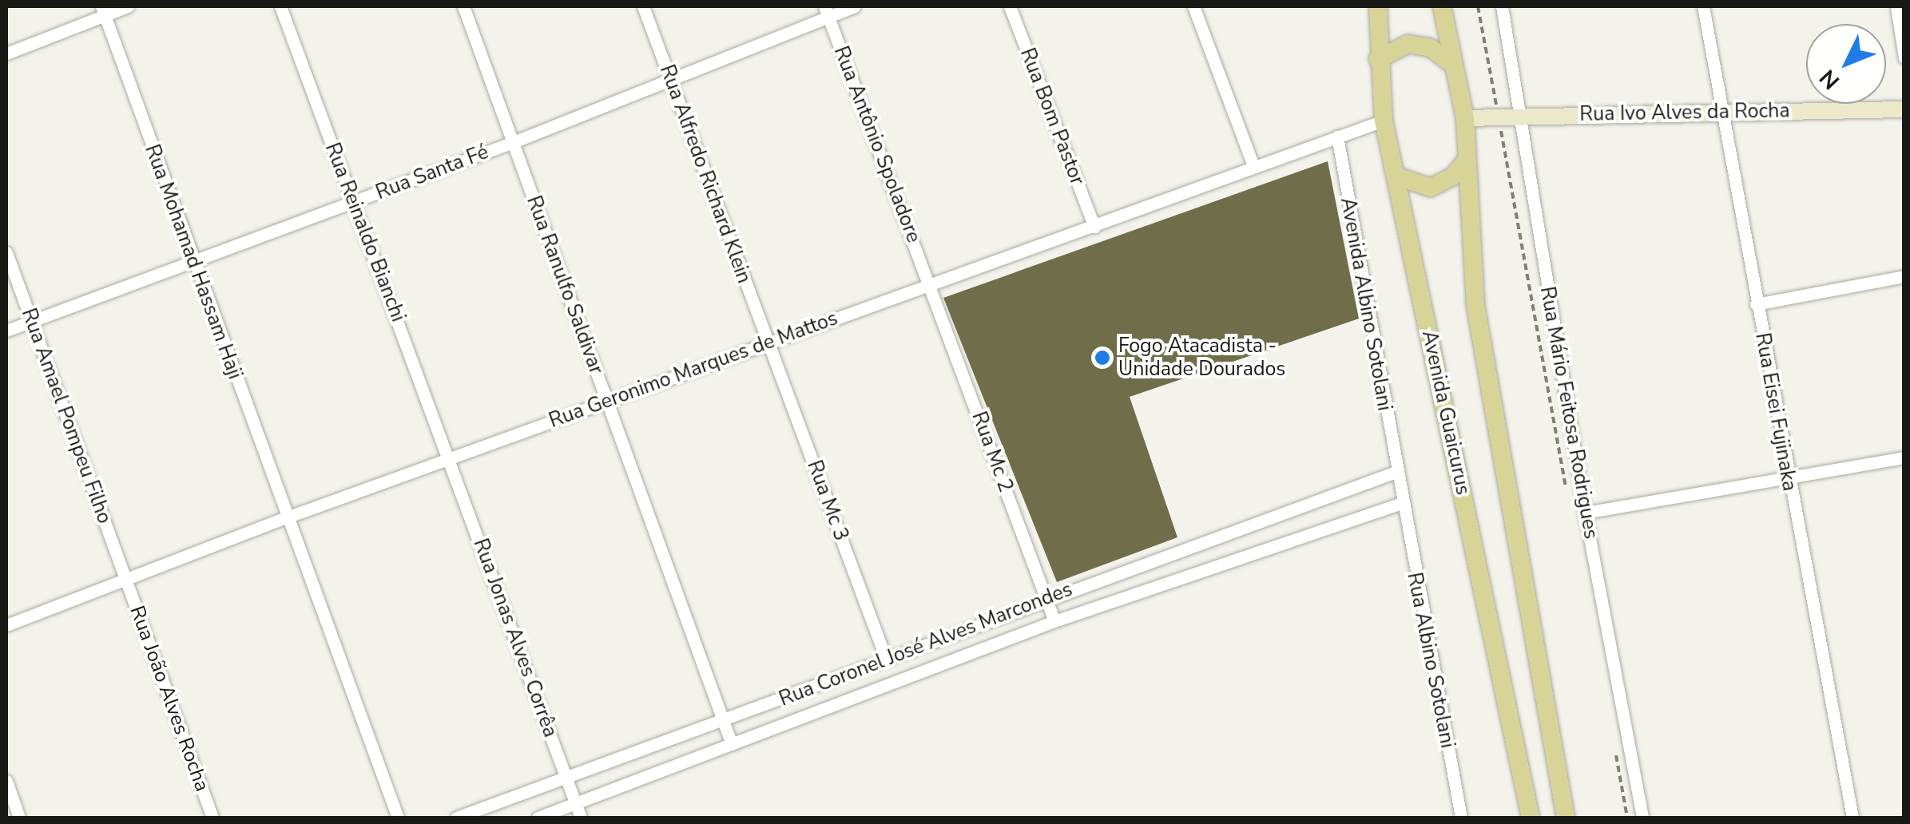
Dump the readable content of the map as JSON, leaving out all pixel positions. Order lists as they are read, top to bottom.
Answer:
{
  "streets": {
    "main road": ["Avenida Guaicurus"],
    "street": [
      "Rua Ivo Alves da Rocha",
      "Rua Bom Pastor",
      "Rua Antônio Spoladore",
      "Rua Santa Fé",
      "Rua Alfredo Richard Klein",
      "Rua Reinaldo Bianchi",
      "Rua Mohamad Hassam Haji",
      "Rua Ranulfo Saldivar",
      "Avenida Albino Sotolani",
      "Rua Geronimo Marques de Mattos",
      "Rua Eisei Fujinaka",
      "Rua Mário Feitosa Rodrigues",
      "Rua Amael Pompeu Filho",
      "Rua Mc 2",
      "Rua Mc 3",
      "Rua Jonas Alves Corrêa",
      "Rua Coronel José Alves Marcondes",
      "Rua Albino Sotolani",
      "Rua João Alves Rocha"
    ]
  },
  "crossings": [
    ["Rua Ivo Alves da Rocha", "Rua Eisei Fujinaka"],
    ["Rua Ivo Alves da Rocha", "Rua Mário Feitosa Rodrigues"],
    ["Rua Bom Pastor", "Rua Geronimo Marques de Mattos"],
    ["Rua Antônio Spoladore", "Rua Santa Fé"],
    ["Rua Antônio Spoladore", "Rua Geronimo Marques de Mattos"],
    ["Rua Antônio Spoladore", "Rua Mc 2"],
    ["Rua Santa Fé", "Rua Alfredo Richard Klein"],
    ["Rua Santa Fé", "Rua Reinaldo Bianchi"],
    ["Rua Santa Fé", "Rua Mohamad Hassam Haji"],
    ["Rua Santa Fé", "Rua Ranulfo Saldivar"],
    ["Rua Santa Fé", "Rua Amael Pompeu Filho"],
    ["Rua Alfredo Richard Klein", "Rua Geronimo Marques de Mattos"],
    ["Rua Alfredo Richard Klein", "Rua Mc 3"],
    ["Rua Reinaldo Bianchi", "Rua Geronimo Marques de Mattos"],
    ["Rua Reinaldo Bianchi", "Rua Jonas Alves Corrêa"],
    ["Rua Mohamad Hassam Haji", "Rua Geronimo Marques de Mattos"],
    ["Rua Ranulfo Saldivar", "Rua Geronimo Marques de Mattos"],
    ["Rua Ranulfo Saldivar", "Rua Coronel José Alves Marcondes"],
    ["Avenida Albino Sotolani", "Rua Geronimo Marques de Mattos"],
    ["Avenida Albino Sotolani", "Rua Coronel José Alves Marcondes"],
    ["Avenida Albino Sotolani", "Rua Albino Sotolani"],
    ["Rua Geronimo Marques de Mattos", "Avenida Guaicurus"],
    ["Rua Geronimo Marques de Mattos", "Rua Amael Pompeu Filho"],
    ["Rua Geronimo Marques de Mattos", "Rua Mc 2"],
    ["Rua Geronimo Marques de Mattos", "Rua Mc 3"],
    ["Rua Geronimo Marques de Mattos", "Rua Jonas Alves Corrêa"],
    ["Rua Geronimo Marques de Mattos", "Rua João Alves Rocha"],
    ["Rua Amael Pompeu Filho", "Rua João Alves Rocha"],
    ["Rua Mc 2", "Rua Coronel José Alves Marcondes"],
    ["Rua Mc 3", "Rua Coronel José Alves Marcondes"],
    ["Rua Jonas Alves Corrêa", "Rua Coronel José Alves Marcondes"],
    ["Rua Coronel José Alves Marcondes", "Rua Albino Sotolani"]
  ],
  "places": ["Fogo Atacadista - Unidade Dourados"],
  "north": "bottom left"
}
